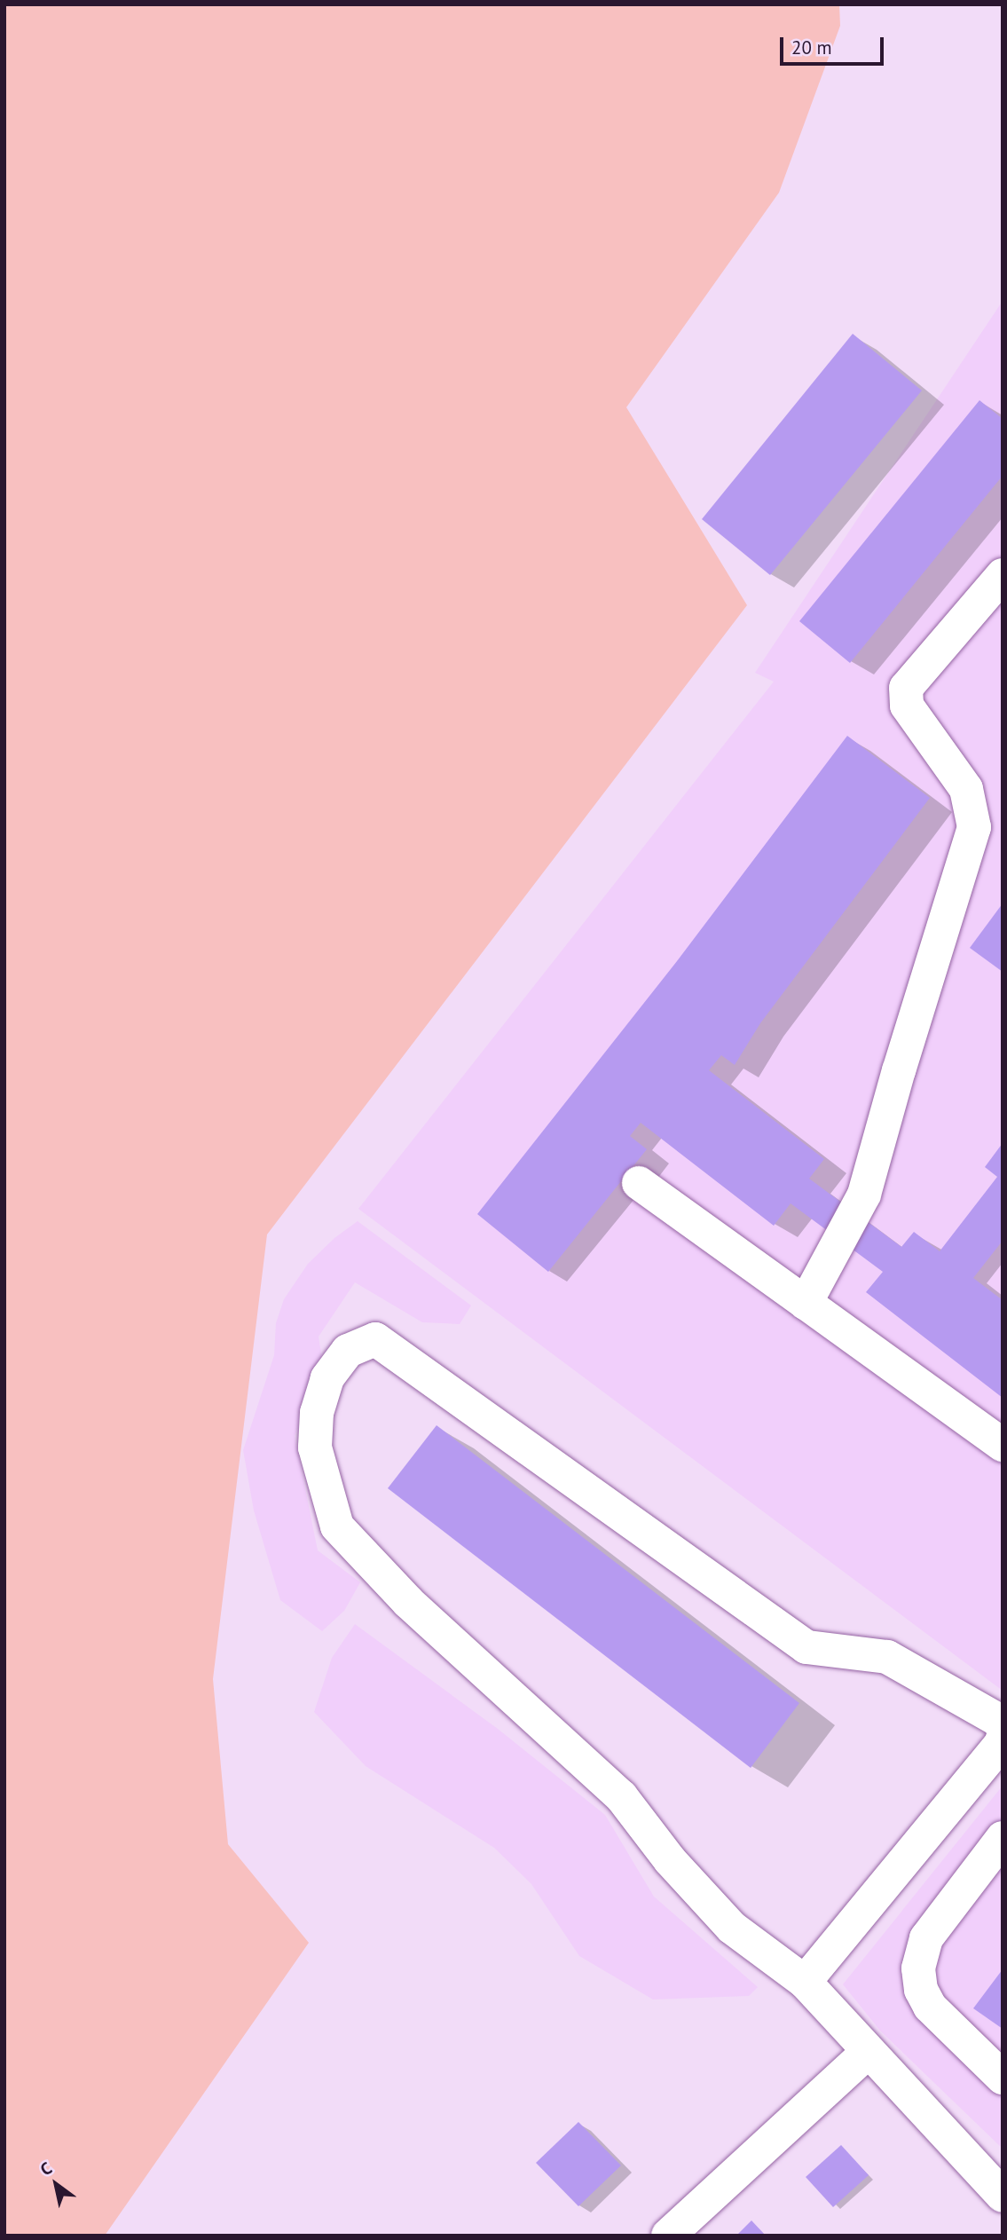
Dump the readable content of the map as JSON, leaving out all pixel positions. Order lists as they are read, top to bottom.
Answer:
{
  "scale_bar": "20 m",
  "north": "top left"
}
